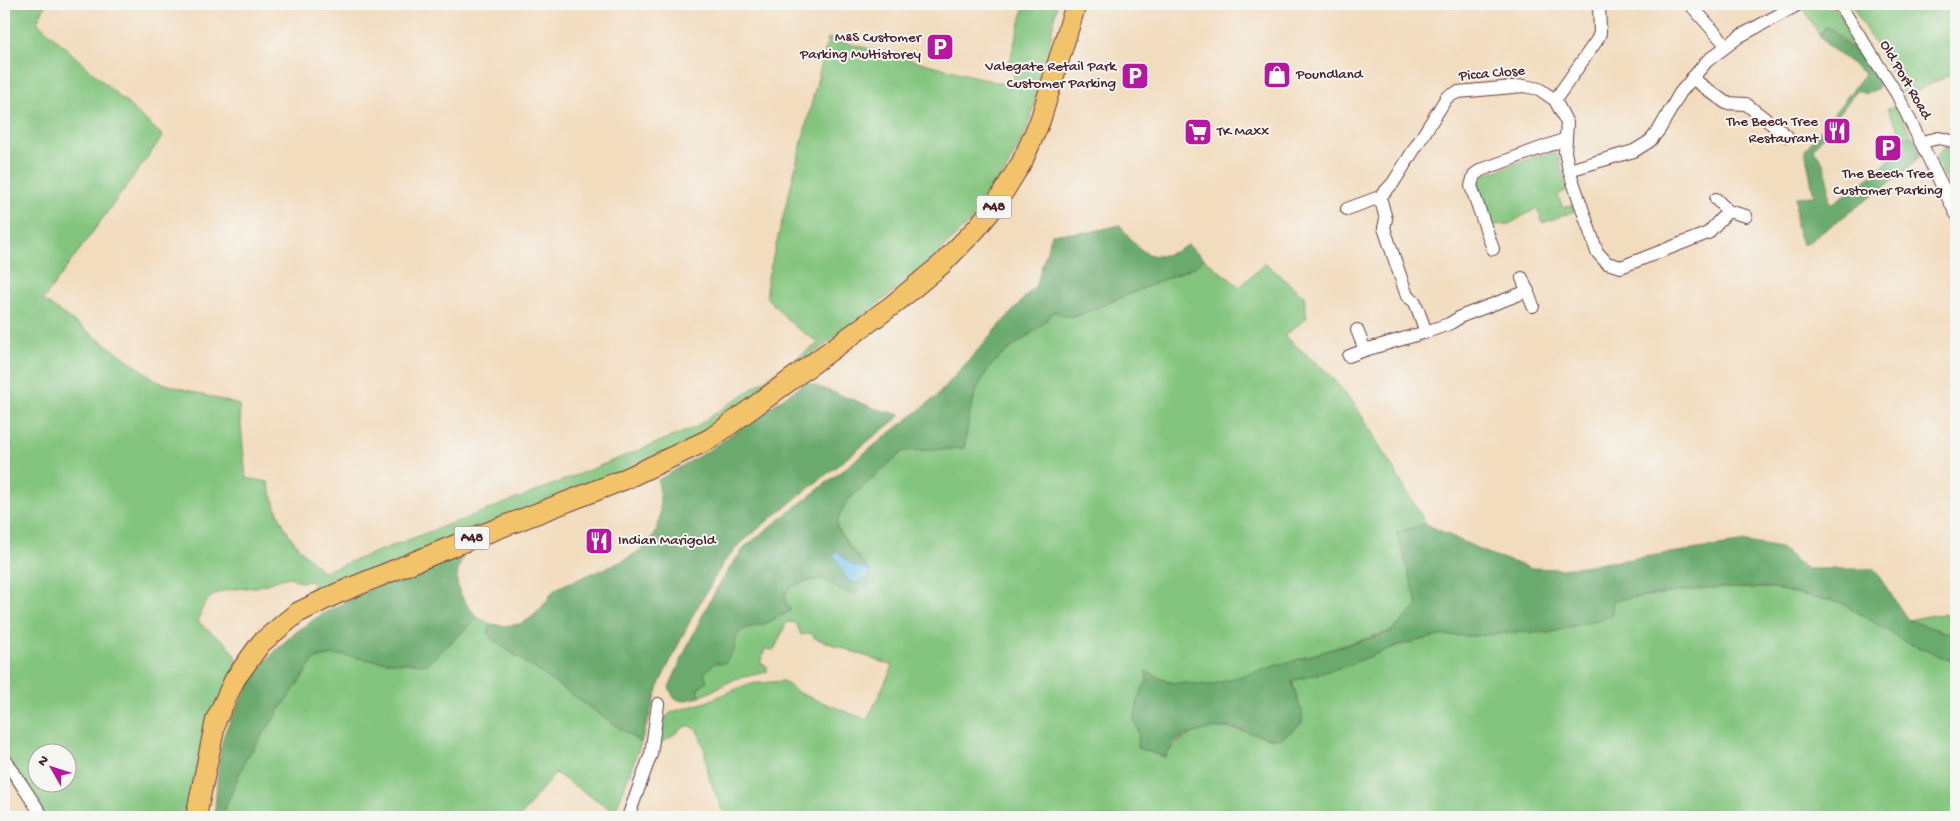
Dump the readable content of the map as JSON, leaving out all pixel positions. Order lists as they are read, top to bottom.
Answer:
{
  "streets": {
    "main road": ["A48"],
    "street": ["Picca Close", "Old Port Road"]
  },
  "places": {
    "parking": ["M&S Customer Parking Multistorey", "Valegate Retail Park Customer Parking", "The Beech Tree Customer Parking"],
    "shop": ["Poundland"],
    "restaurant": ["The Beech Tree Restaurant", "Indian Marigold"],
    "supermarket": ["TK Maxx"]
  },
  "north": "top left"
}
